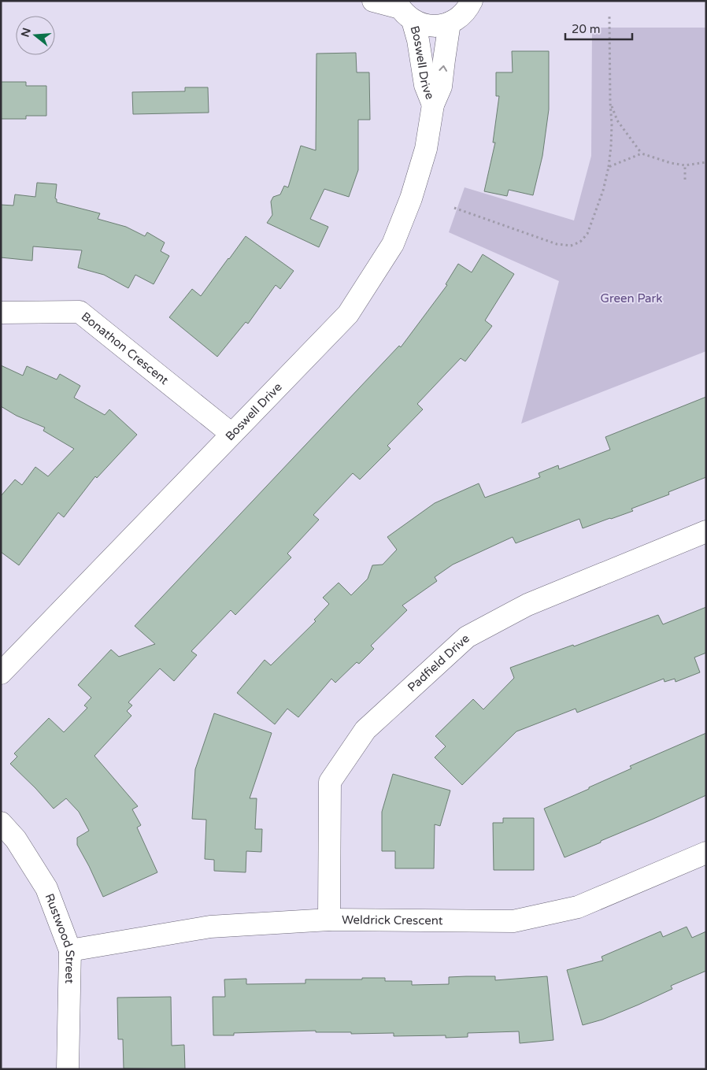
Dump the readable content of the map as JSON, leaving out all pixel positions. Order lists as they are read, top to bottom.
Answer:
{
  "streets": {
    "street": [
      "Boswell Drive",
      "Bonathon Crescent",
      "Padfield Drive",
      "Weldrick Crescent",
      "Rustwood Street"
    ]
  },
  "crossings": [
    ["Boswell Drive", "Bonathon Crescent"],
    ["Padfield Drive", "Weldrick Crescent"],
    ["Weldrick Crescent", "Rustwood Street"]
  ],
  "parks": ["Green Park"],
  "scale_bar": "20 m",
  "north": "left"
}
